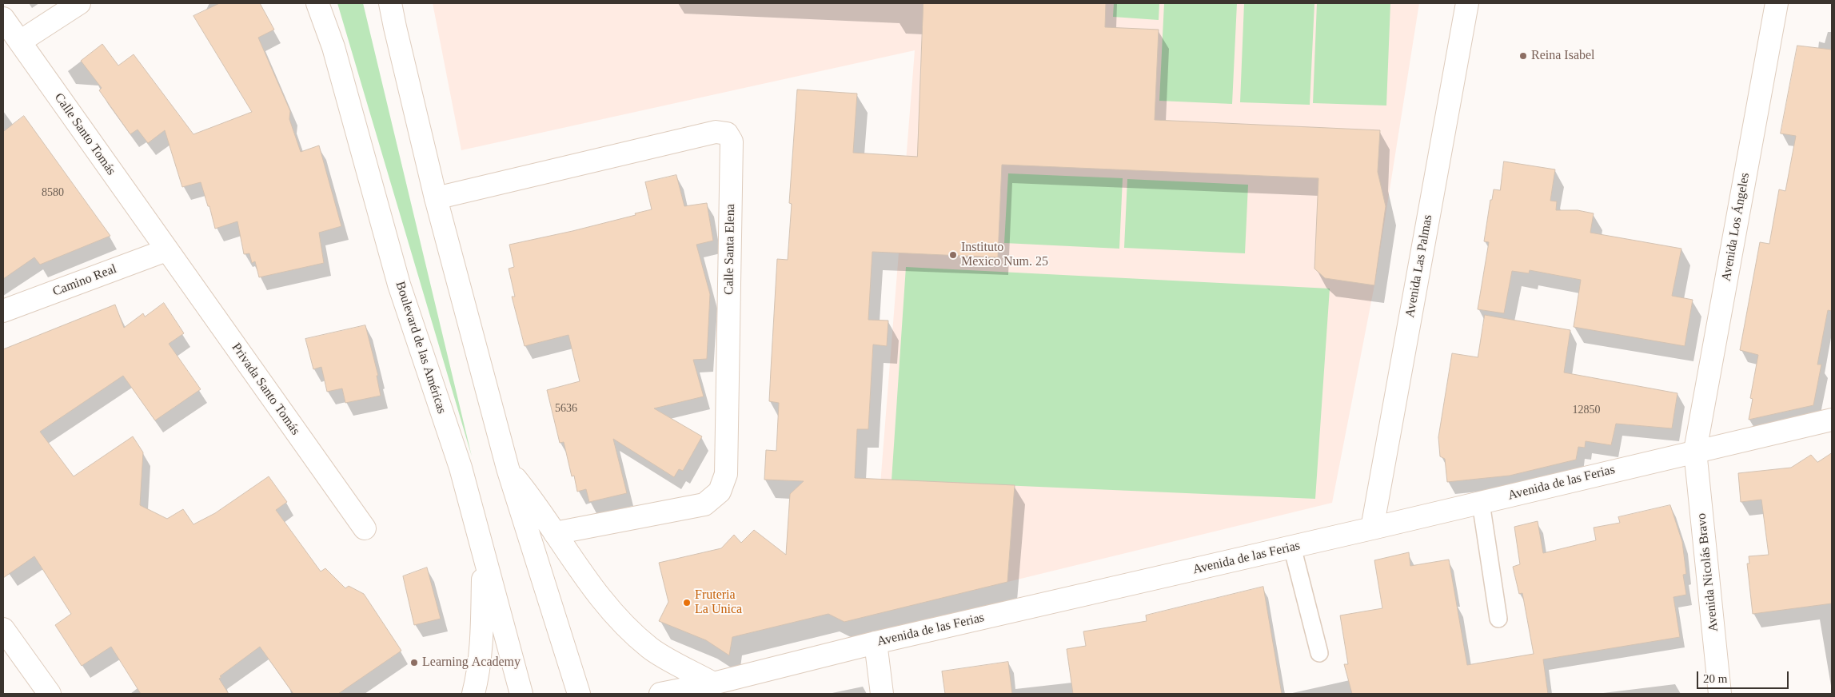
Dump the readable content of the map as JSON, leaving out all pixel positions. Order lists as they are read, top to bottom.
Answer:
{
  "streets": {
    "main road": [
      "Calle Santo Tomás",
      "Avenida Los Ángeles",
      "Calle Santa Elena",
      "Avenida Las Palmas",
      "Camino Real",
      "Boulevard de las Américas",
      "Privada Santo Tomás",
      "Avenida de las Ferias",
      "Avenida Nicolás Bravo"
    ]
  },
  "crossings": [
    ["Calle Santo Tomás", "Camino Real"],
    ["Calle Santo Tomás", "Privada Santo Tomás"],
    ["Avenida Los Ángeles", "Avenida de las Ferias"],
    ["Avenida Los Ángeles", "Avenida Nicolás Bravo"],
    ["Avenida Las Palmas", "Avenida de las Ferias"],
    ["Camino Real", "Privada Santo Tomás"],
    ["Avenida de las Ferias", "Avenida Nicolás Bravo"]
  ],
  "places": [
    "Reina Isabel",
    "Instituto Mexico Num. 25",
    "Fruteria La Unica",
    "Learning Academy"
  ],
  "house_numbers": ["8580", "5636", "12850"],
  "scale_bar": "20 m"
}
